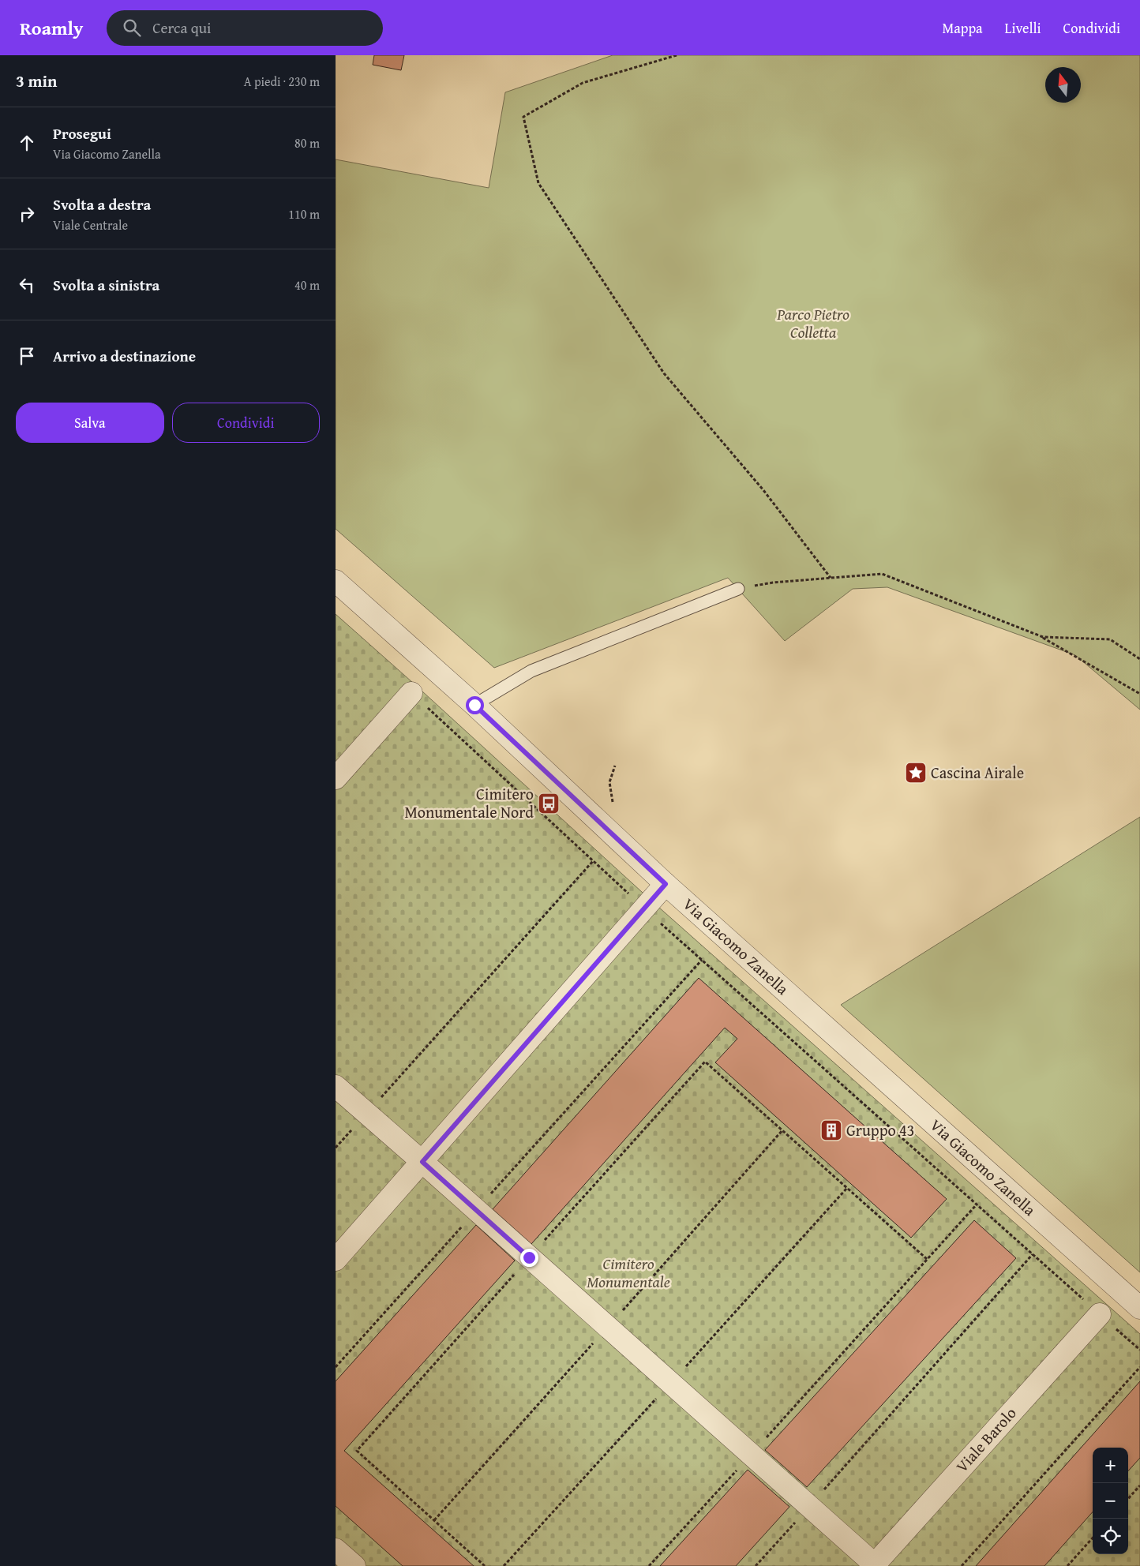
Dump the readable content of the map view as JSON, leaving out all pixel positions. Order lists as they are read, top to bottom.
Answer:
{
  "streets": {
    "street": ["Via Giacomo Zanella", "Viale Barolo"]
  },
  "parks": ["Parco Pietro Colletta", "Cimitero Monumentale"],
  "places": {
    "place": ["Cascina Airale"],
    "bus stop": ["Cimitero Monumentale Nord"],
    "building": ["Gruppo 43"]
  },
  "north": "top",
  "page": {
    "header": "Roamly",
    "search": "Cerca qui",
    "nav": ["Mappa", "Livelli", "Condividi"],
    "heading": ["3 min", "A piedi · 230 m"],
    "list": [
      ["Prosegui", "Via Giacomo Zanella", "80 m"],
      ["Svolta a destra", "Viale Centrale", "110 m"],
      ["Svolta a sinistra", "40 m"],
      "Arrivo a destinazione"
    ],
    "buttons": ["Salva", "Condividi"],
    "map_buttons": ["+", "−"]
  }
}
